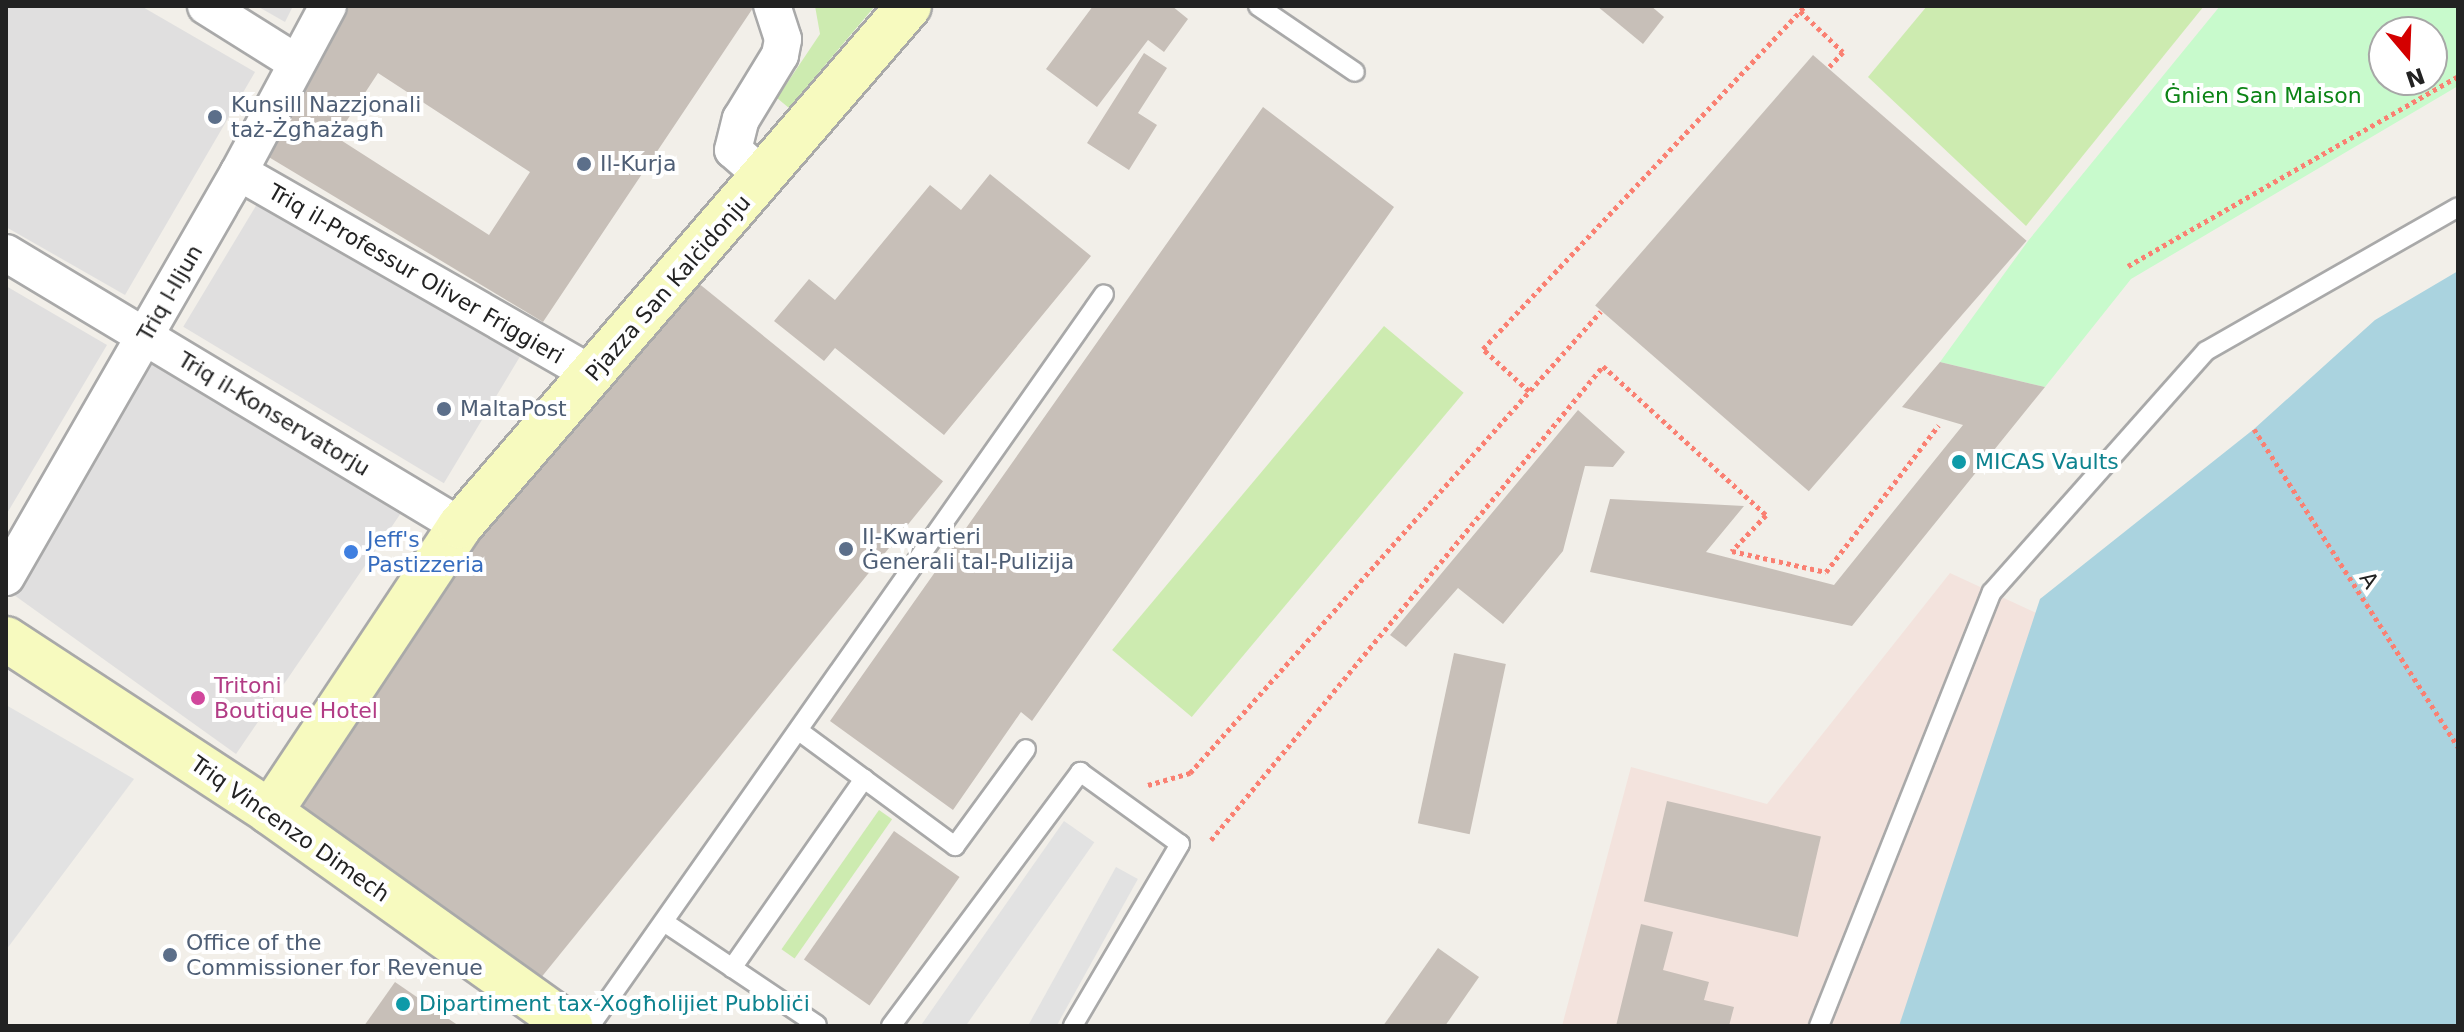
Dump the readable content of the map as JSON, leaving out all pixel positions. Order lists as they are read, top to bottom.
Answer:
{
  "streets": {
    "street": [
      "Triq il-Professur Oliver Friggieri",
      "Pjazza San Kalċidonju",
      "Triq l-Iljun",
      "Triq il-Konservatorju",
      "Triq Vincenzo Dimech"
    ],
    "path": ["A"]
  },
  "crossings": [
    ["Triq il-Professur Oliver Friggieri", "Pjazza San Kalċidonju"],
    ["Triq il-Professur Oliver Friggieri", "Triq l-Iljun"],
    ["Pjazza San Kalċidonju", "Triq il-Konservatorju"],
    ["Pjazza San Kalċidonju", "Triq Vincenzo Dimech"],
    ["Triq l-Iljun", "Triq il-Konservatorju"]
  ],
  "parks": ["Ġnien San Maison"],
  "places": [
    "Kunsill Nazzjonali taż-Żgħażagħ",
    "Il-Kurja",
    "MaltaPost",
    "MICAS Vaults",
    "Il-Kwartieri Ġenerali tal-Pulizija",
    "Jeff's Pastizzeria",
    "Tritoni Boutique Hotel",
    "Office of the Commissioner for Revenue",
    "Dipartiment tax-Xogħolijiet Pubbliċi"
  ],
  "north": "bottom"
}
